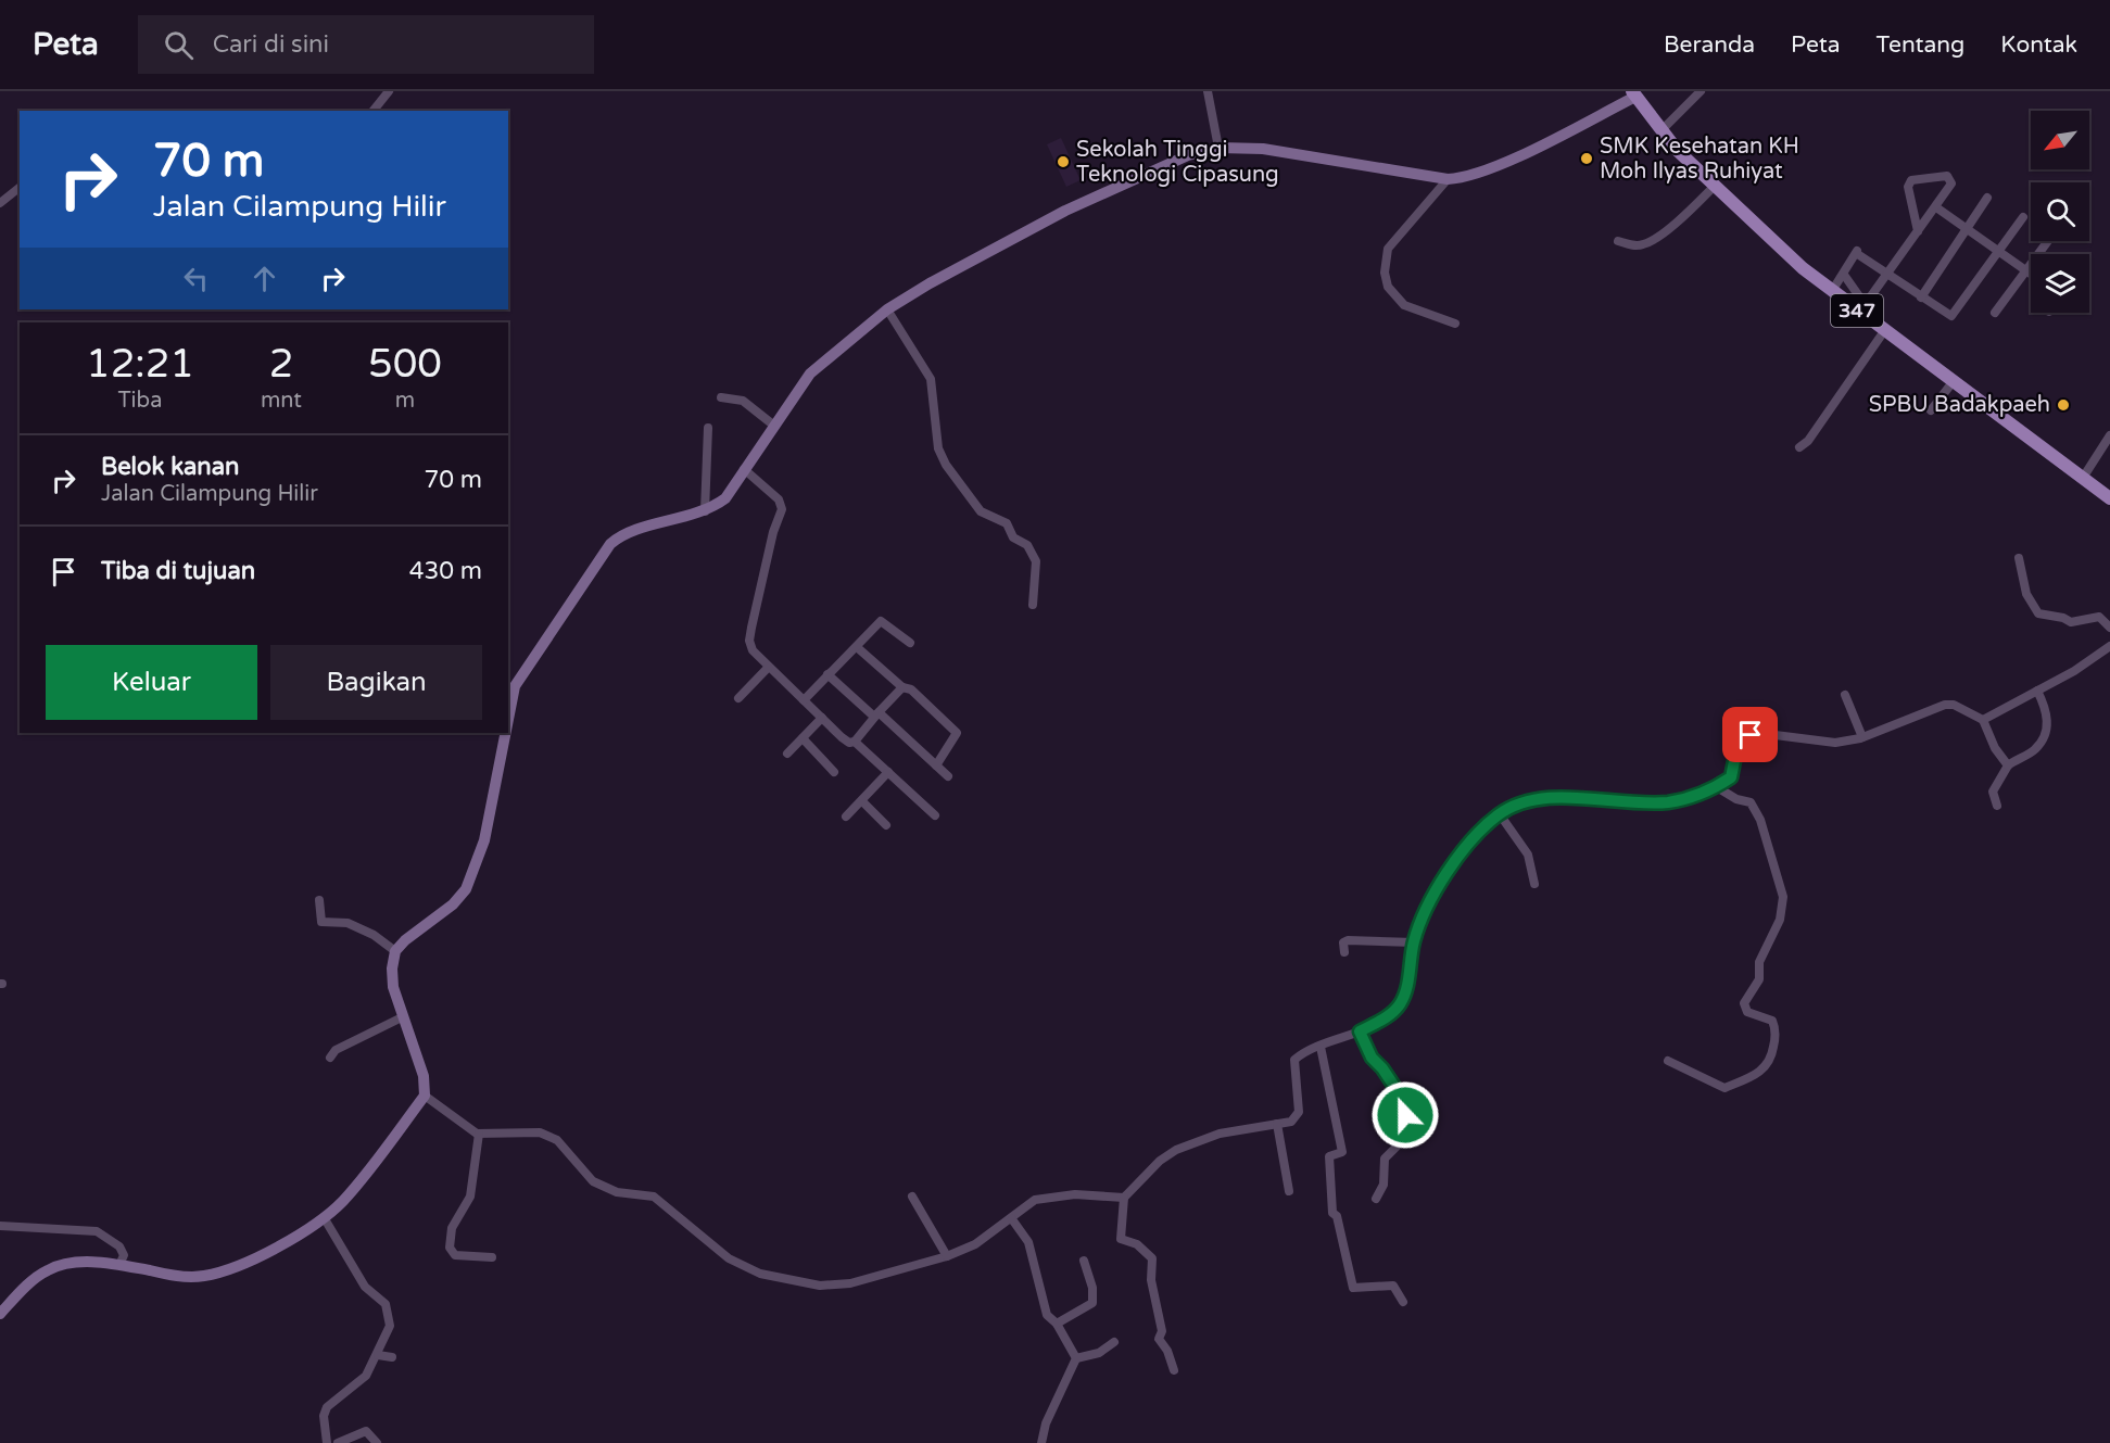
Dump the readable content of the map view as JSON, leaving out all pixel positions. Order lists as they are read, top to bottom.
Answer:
{
  "streets": {
    "main road": ["347"]
  },
  "places": ["SMK Kesehatan KH Moh Ilyas Ruhiyat", "Sekolah Tinggi Teknologi Cipasung", "SPBU Badakpaeh"],
  "north": "bottom left",
  "page": {
    "header": "Peta",
    "search": "Cari di sini",
    "nav": [
      "Beranda",
      "Peta",
      "Tentang",
      "Kontak"
    ],
    "turn": ["70 m", "Jalan Cilampung Hilir"],
    "eta": [
      "12:21",
      "Tiba",
      "2",
      "mnt",
      "500",
      "m"
    ],
    "list": [
      {
        "name": "Belok kanan",
        "note": "Jalan Cilampung Hilir",
        "value": "70 m"
      },
      {
        "name": "Tiba di tujuan",
        "value": "430 m"
      }
    ],
    "buttons": ["Keluar", "Bagikan"]
  }
}
